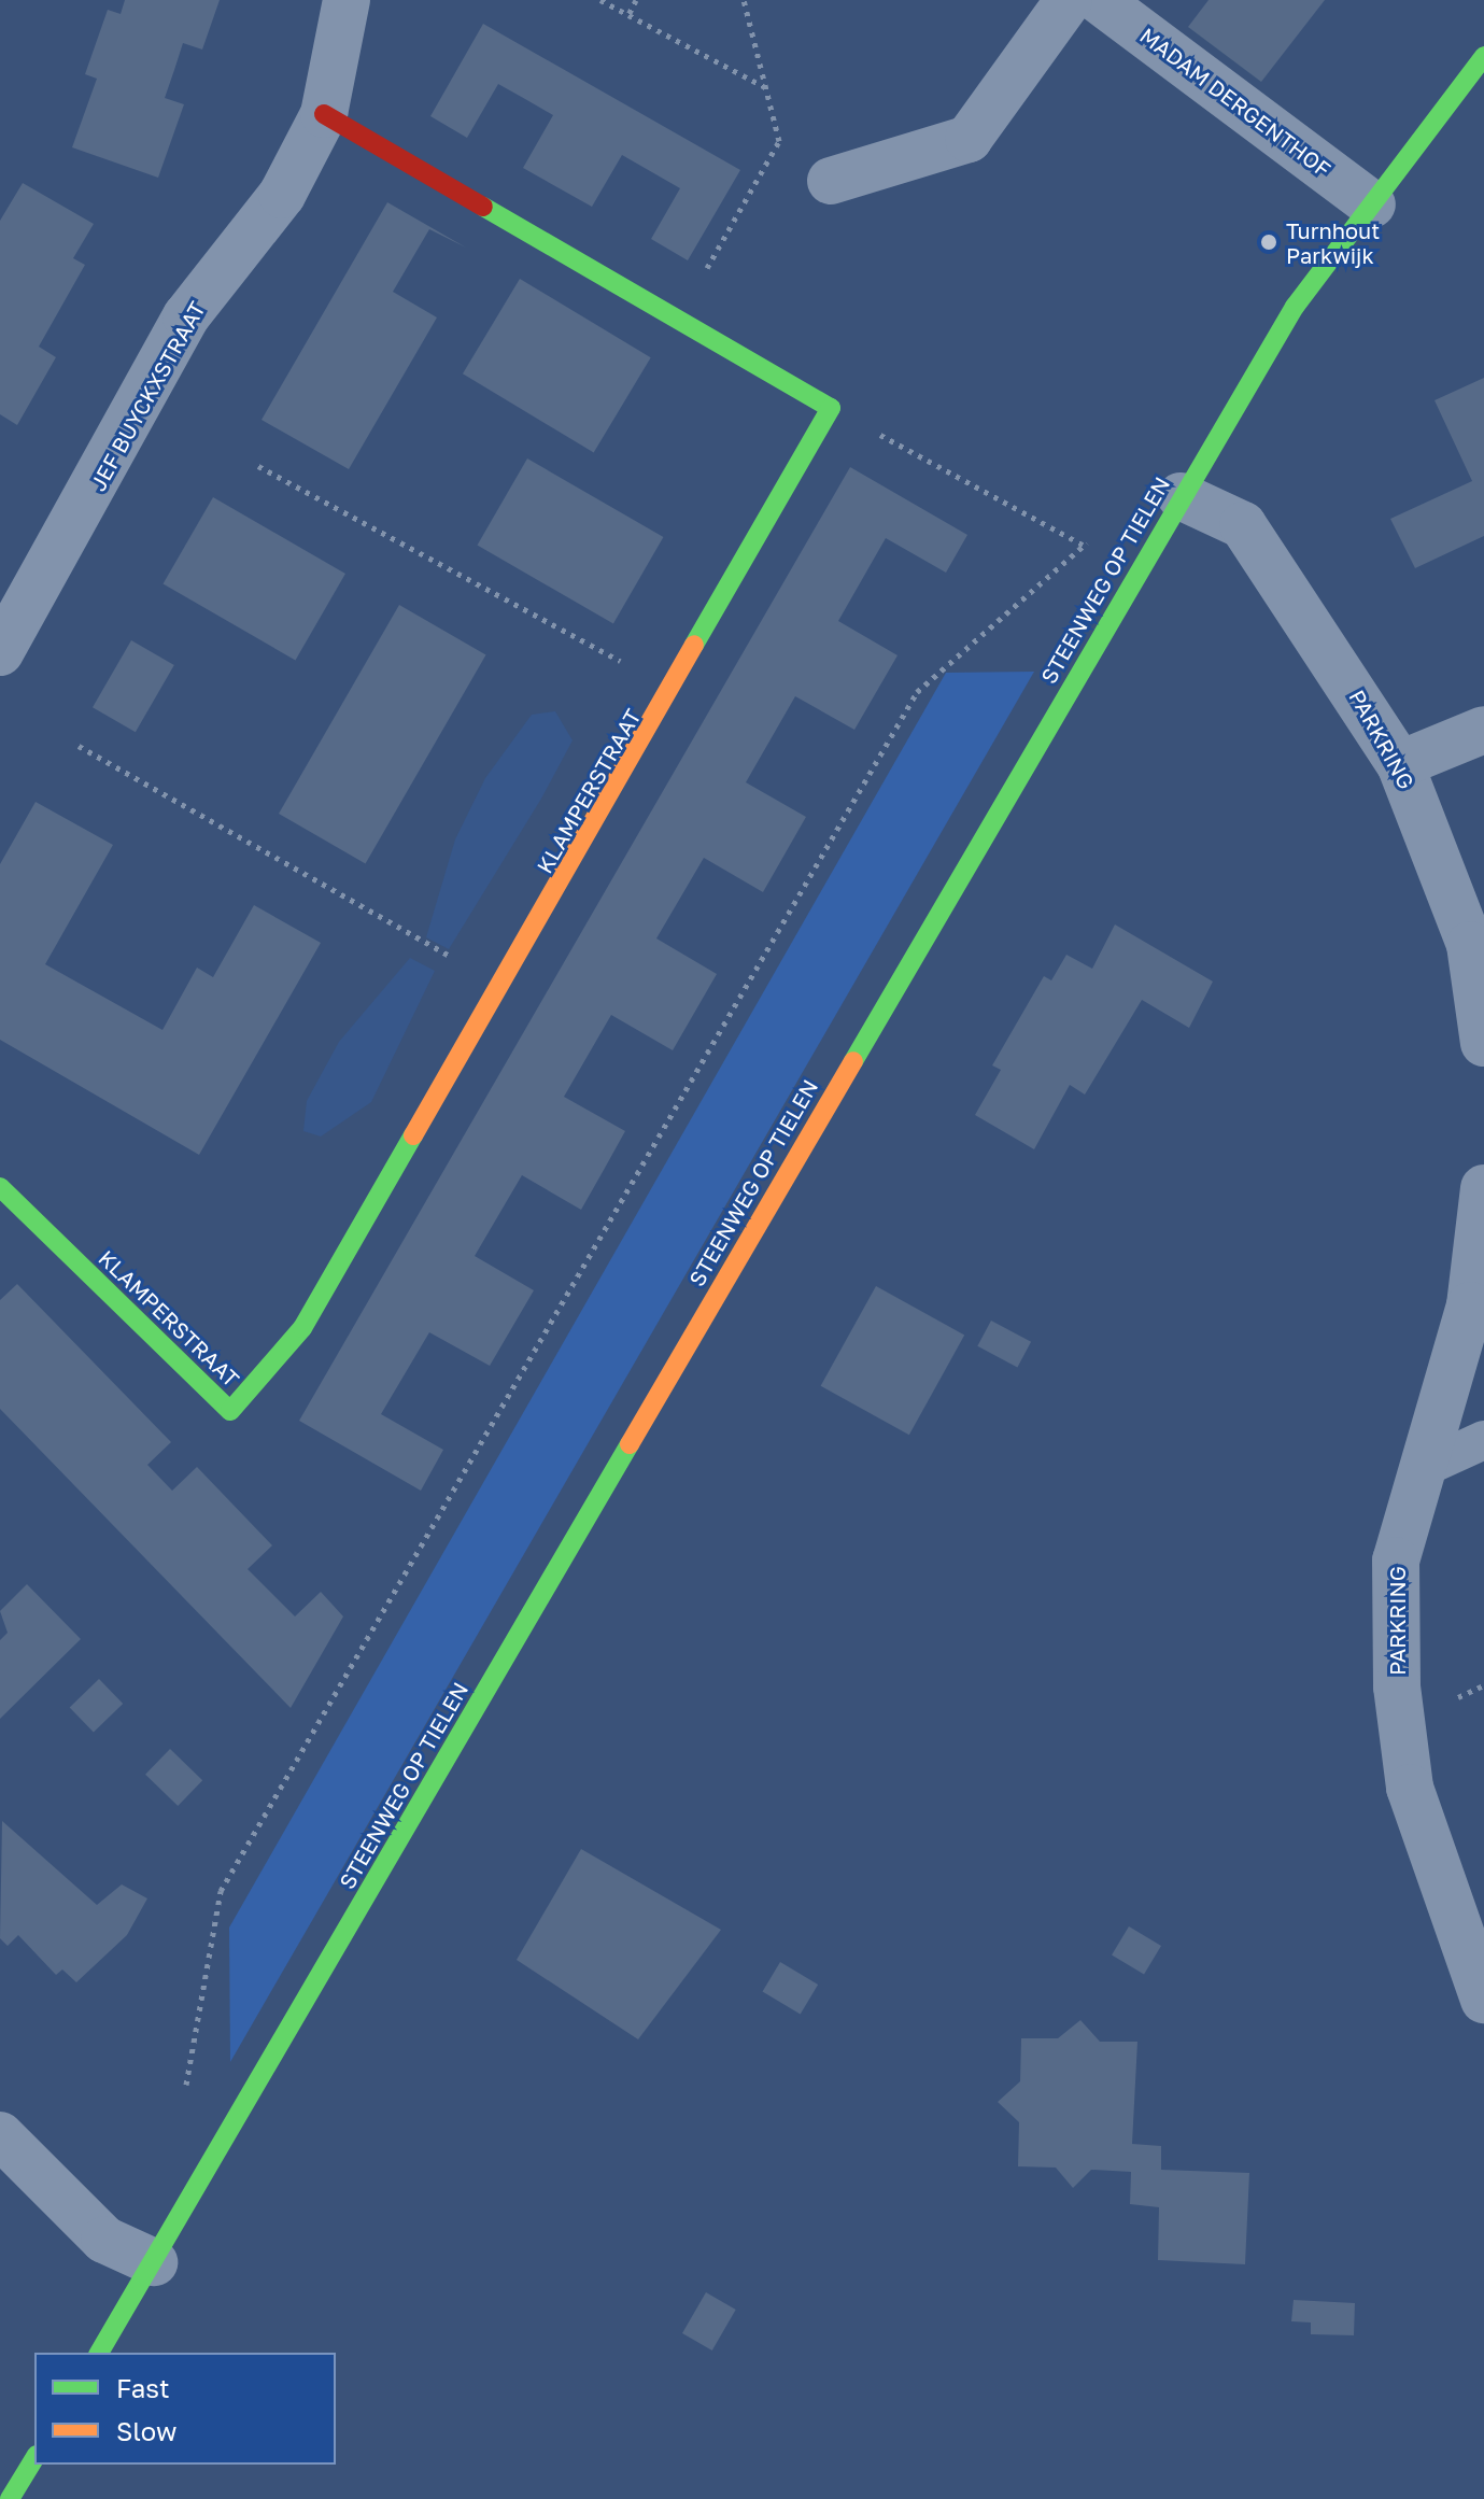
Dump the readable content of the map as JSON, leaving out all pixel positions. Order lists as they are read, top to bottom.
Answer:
{
  "streets": {
    "street": [
      "MADAM DERGENTHOF",
      "JEF BUYCKXSTRAAT",
      "STEENWEG OP TIELEN",
      "PARKRING",
      "KLAMPERSTRAAT"
    ]
  },
  "crossings": [
    ["MADAM DERGENTHOF", "STEENWEG OP TIELEN"],
    ["STEENWEG OP TIELEN", "PARKRING"]
  ],
  "places": ["Turnhout Parkwijk"],
  "legend": ["Fast", "Slow"]
}
